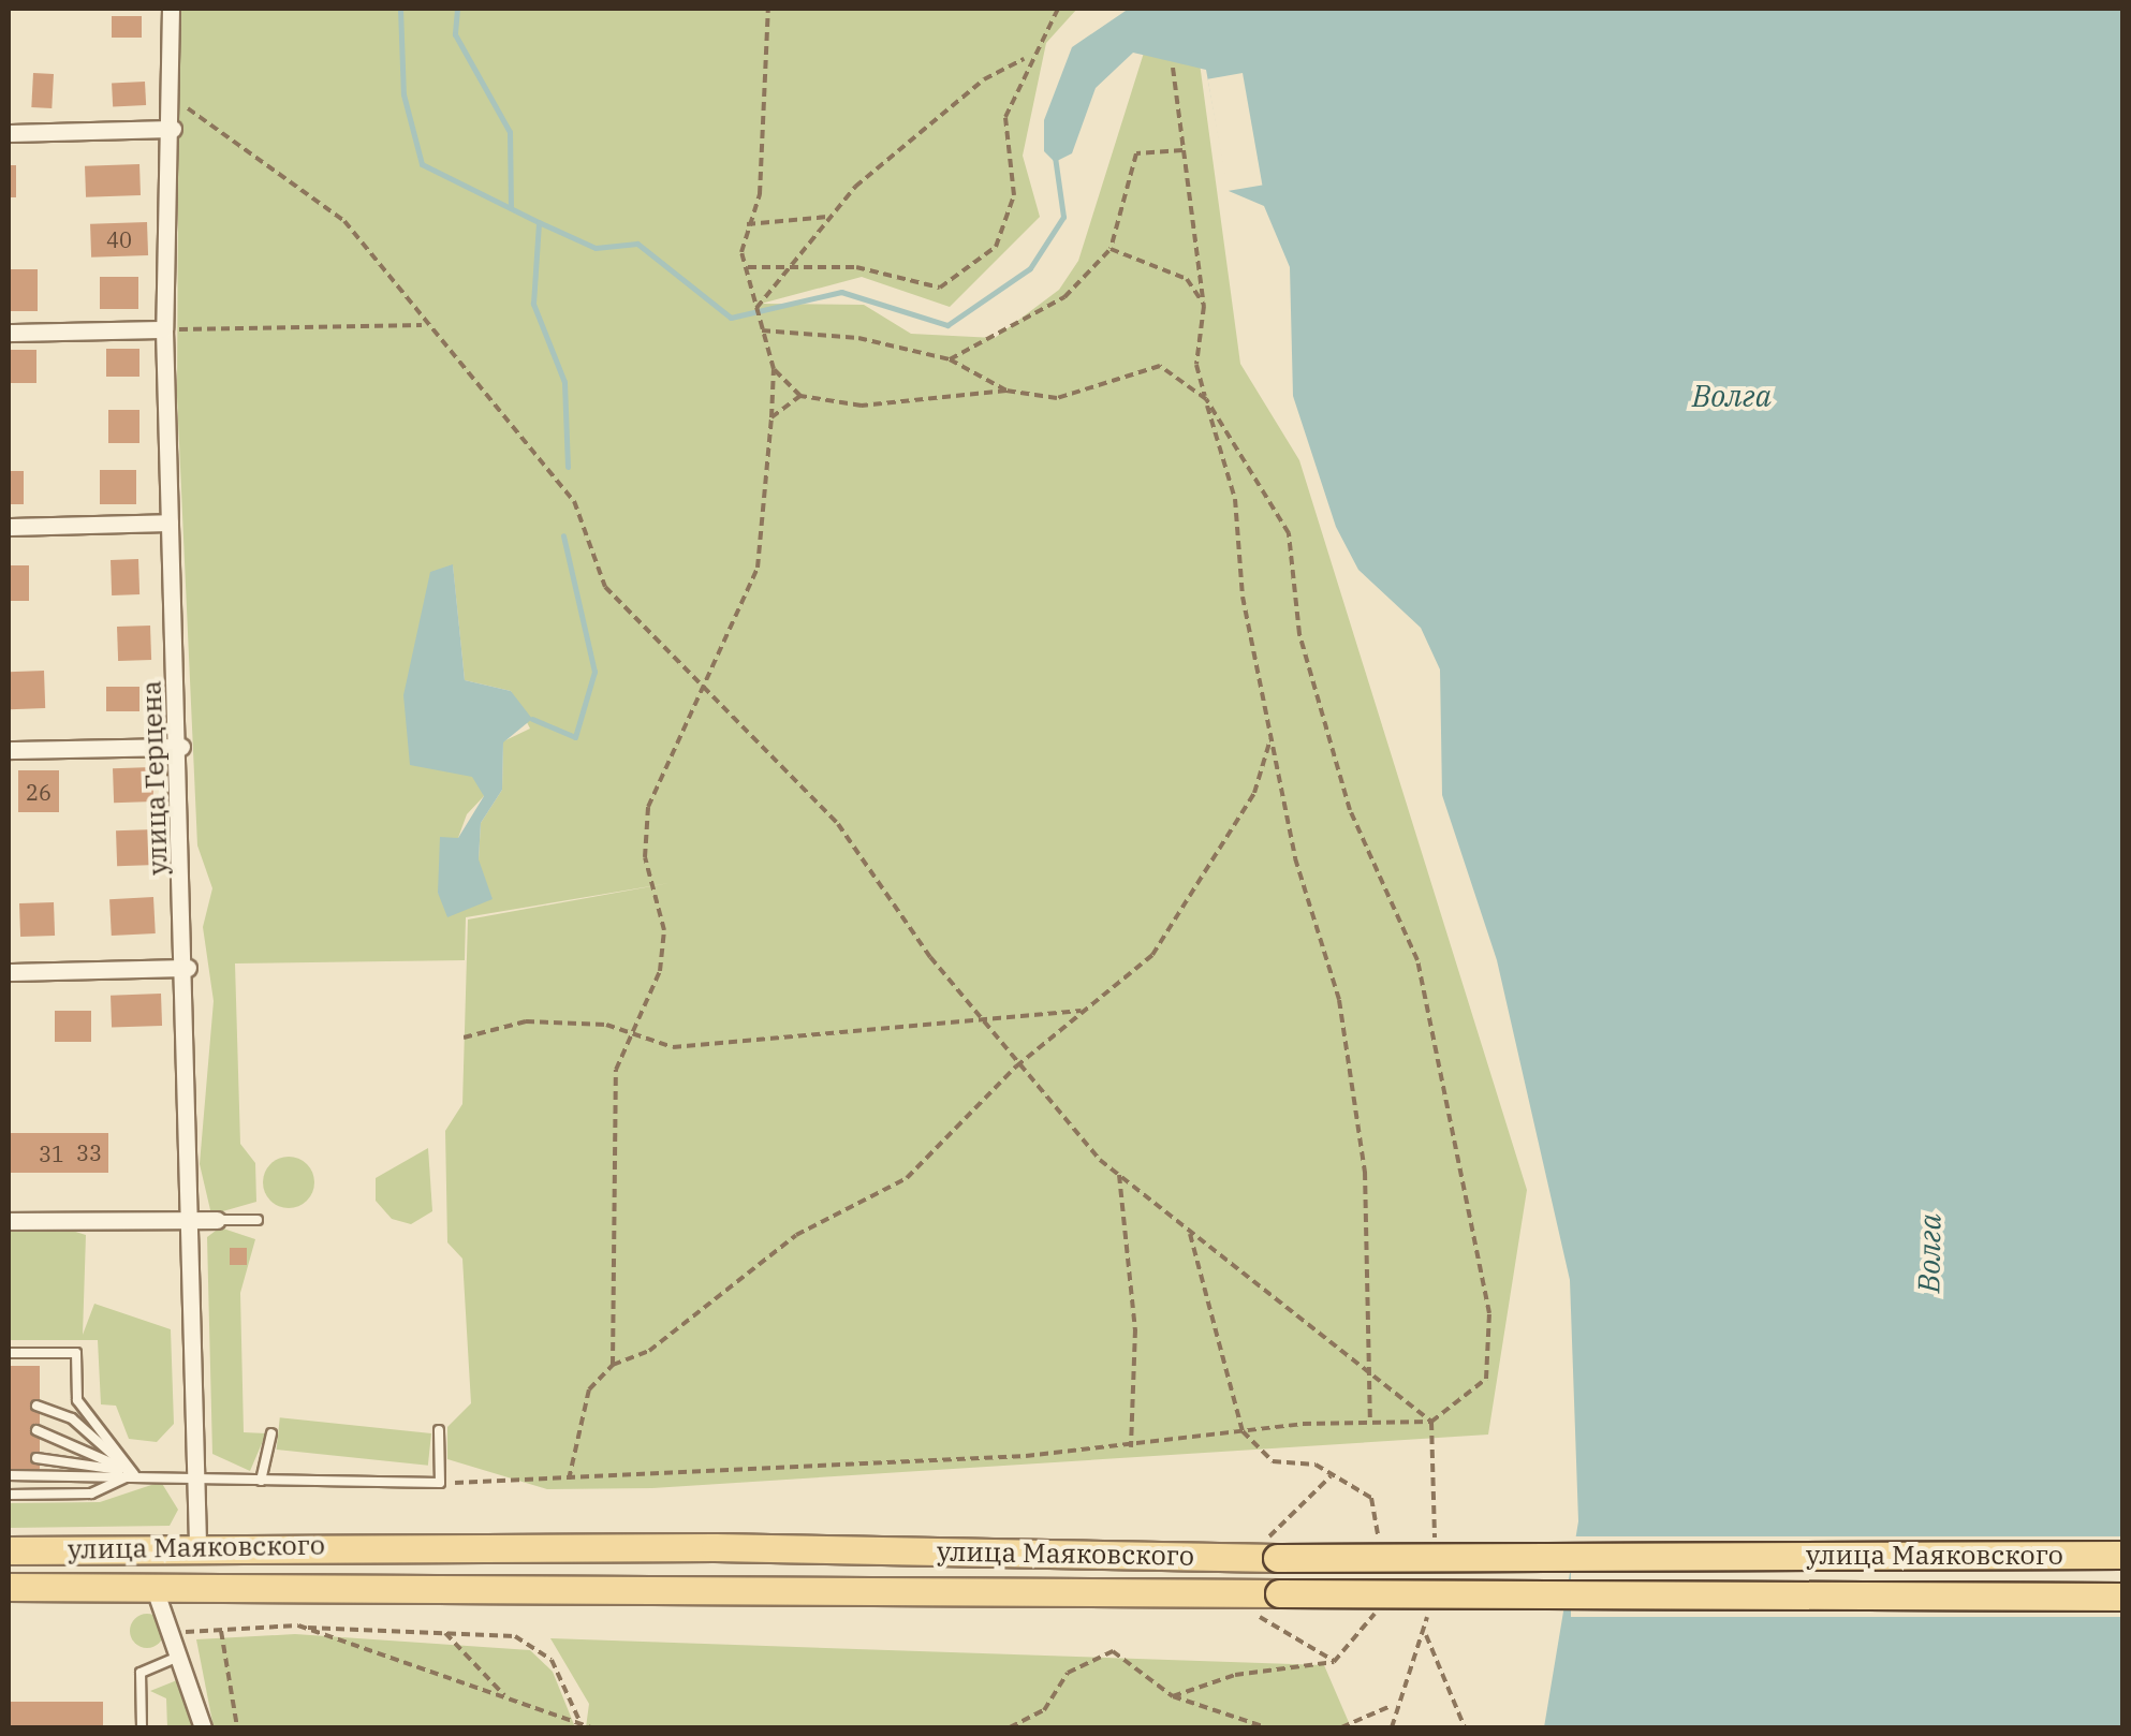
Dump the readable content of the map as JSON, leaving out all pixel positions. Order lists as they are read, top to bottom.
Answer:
{
  "streets": {
    "main road": ["улица Маяковского"],
    "street": ["улица Герцена"]
  },
  "crossings": [
    ["улица Герцена", "улица Маяковского"]
  ],
  "water": ["Волга"],
  "house_numbers": [
    "40",
    "26",
    "33",
    "31"
  ]
}
